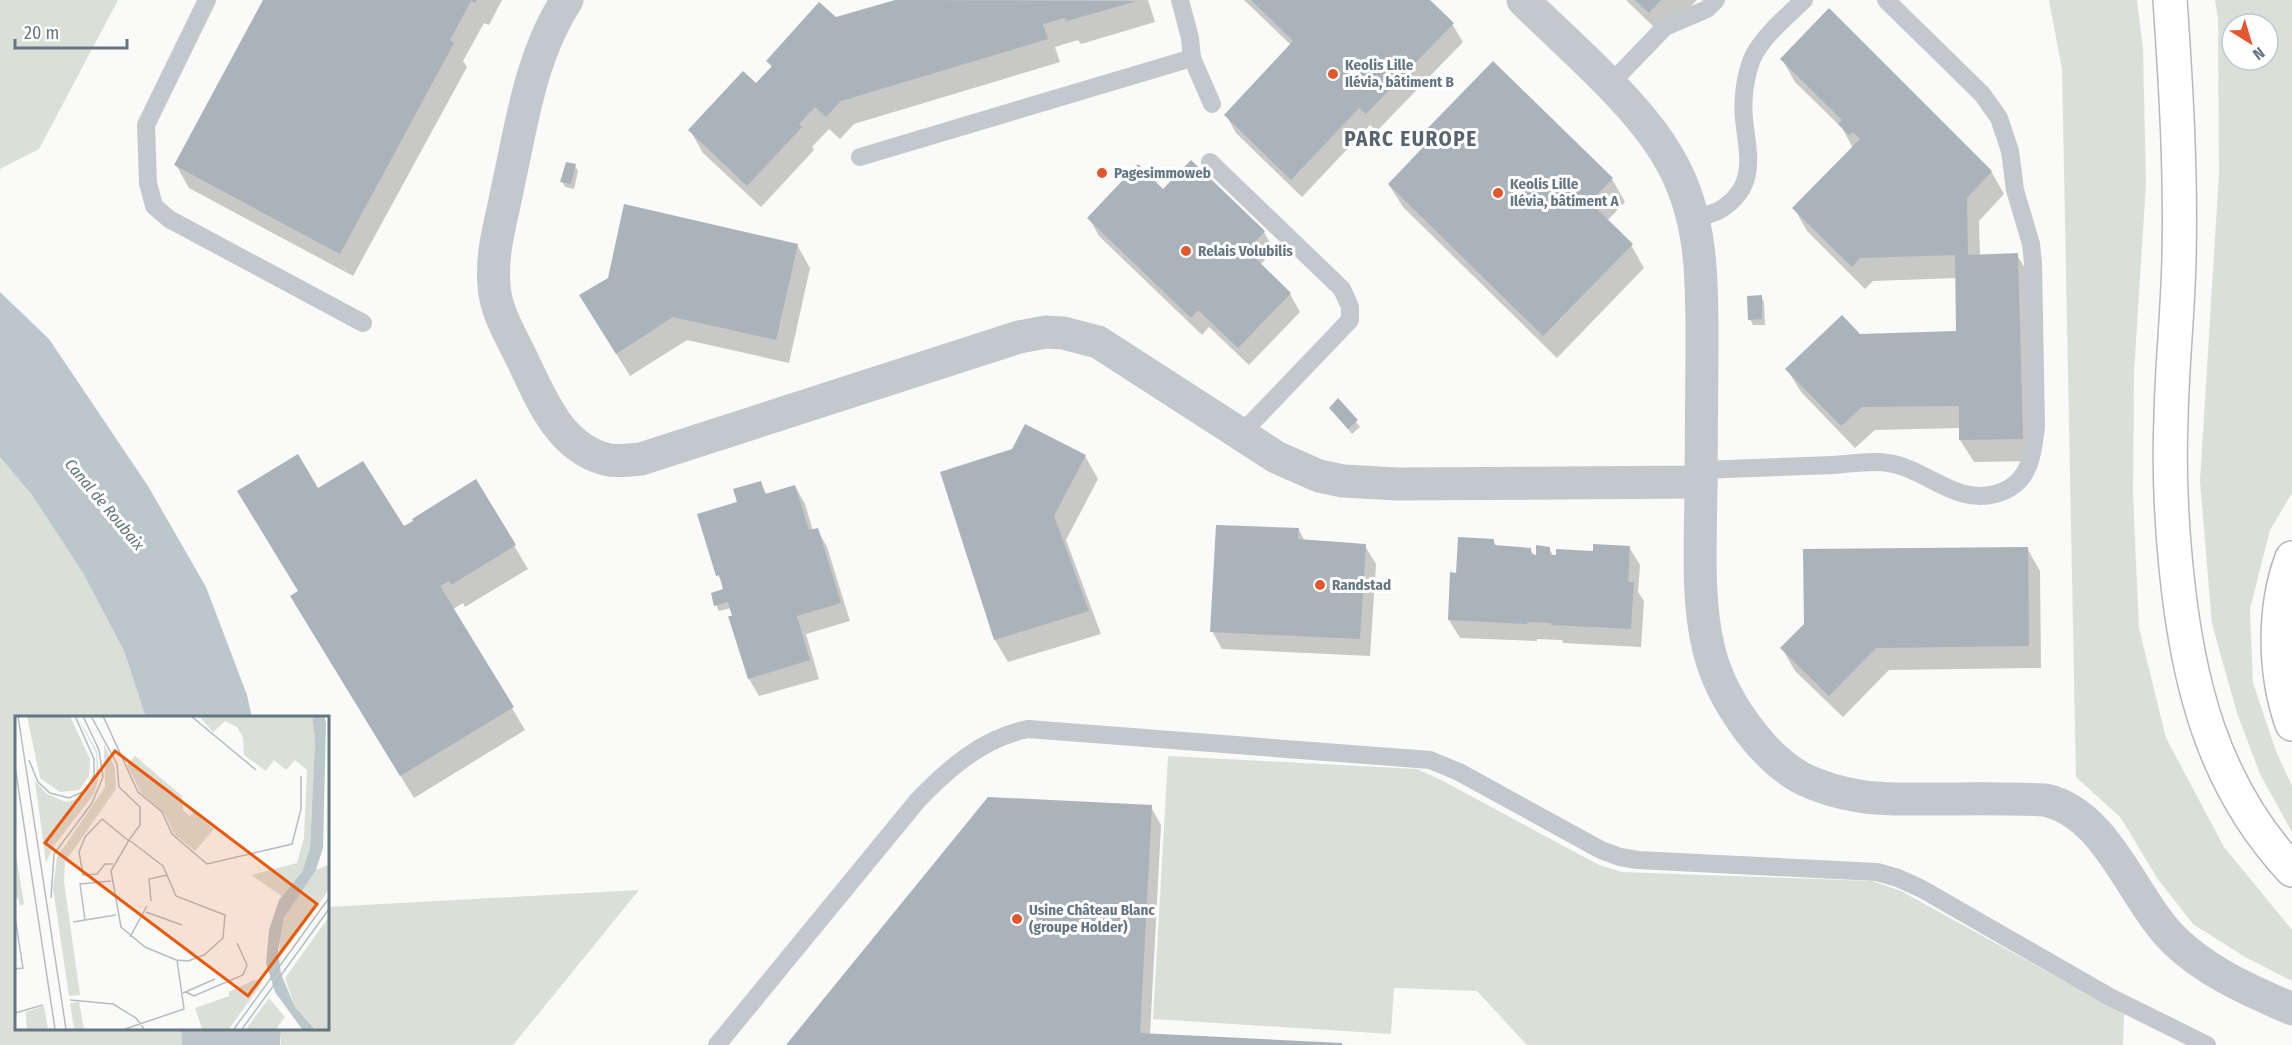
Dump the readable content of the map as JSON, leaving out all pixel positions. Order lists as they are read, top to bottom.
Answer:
{
  "districts": ["PARC EUROPE"],
  "water": ["Canal de Roubaix"],
  "places": [
    "Keolis Lille Ilévia, bâtiment B",
    "Pagesimmoweb",
    "Keolis Lille Ilévia, bâtiment A",
    "Relais Volubilis",
    "Randstad",
    "Usine Château Blanc (groupe Holder)"
  ],
  "scale_bar": "20 m",
  "north": "bottom right"
}
